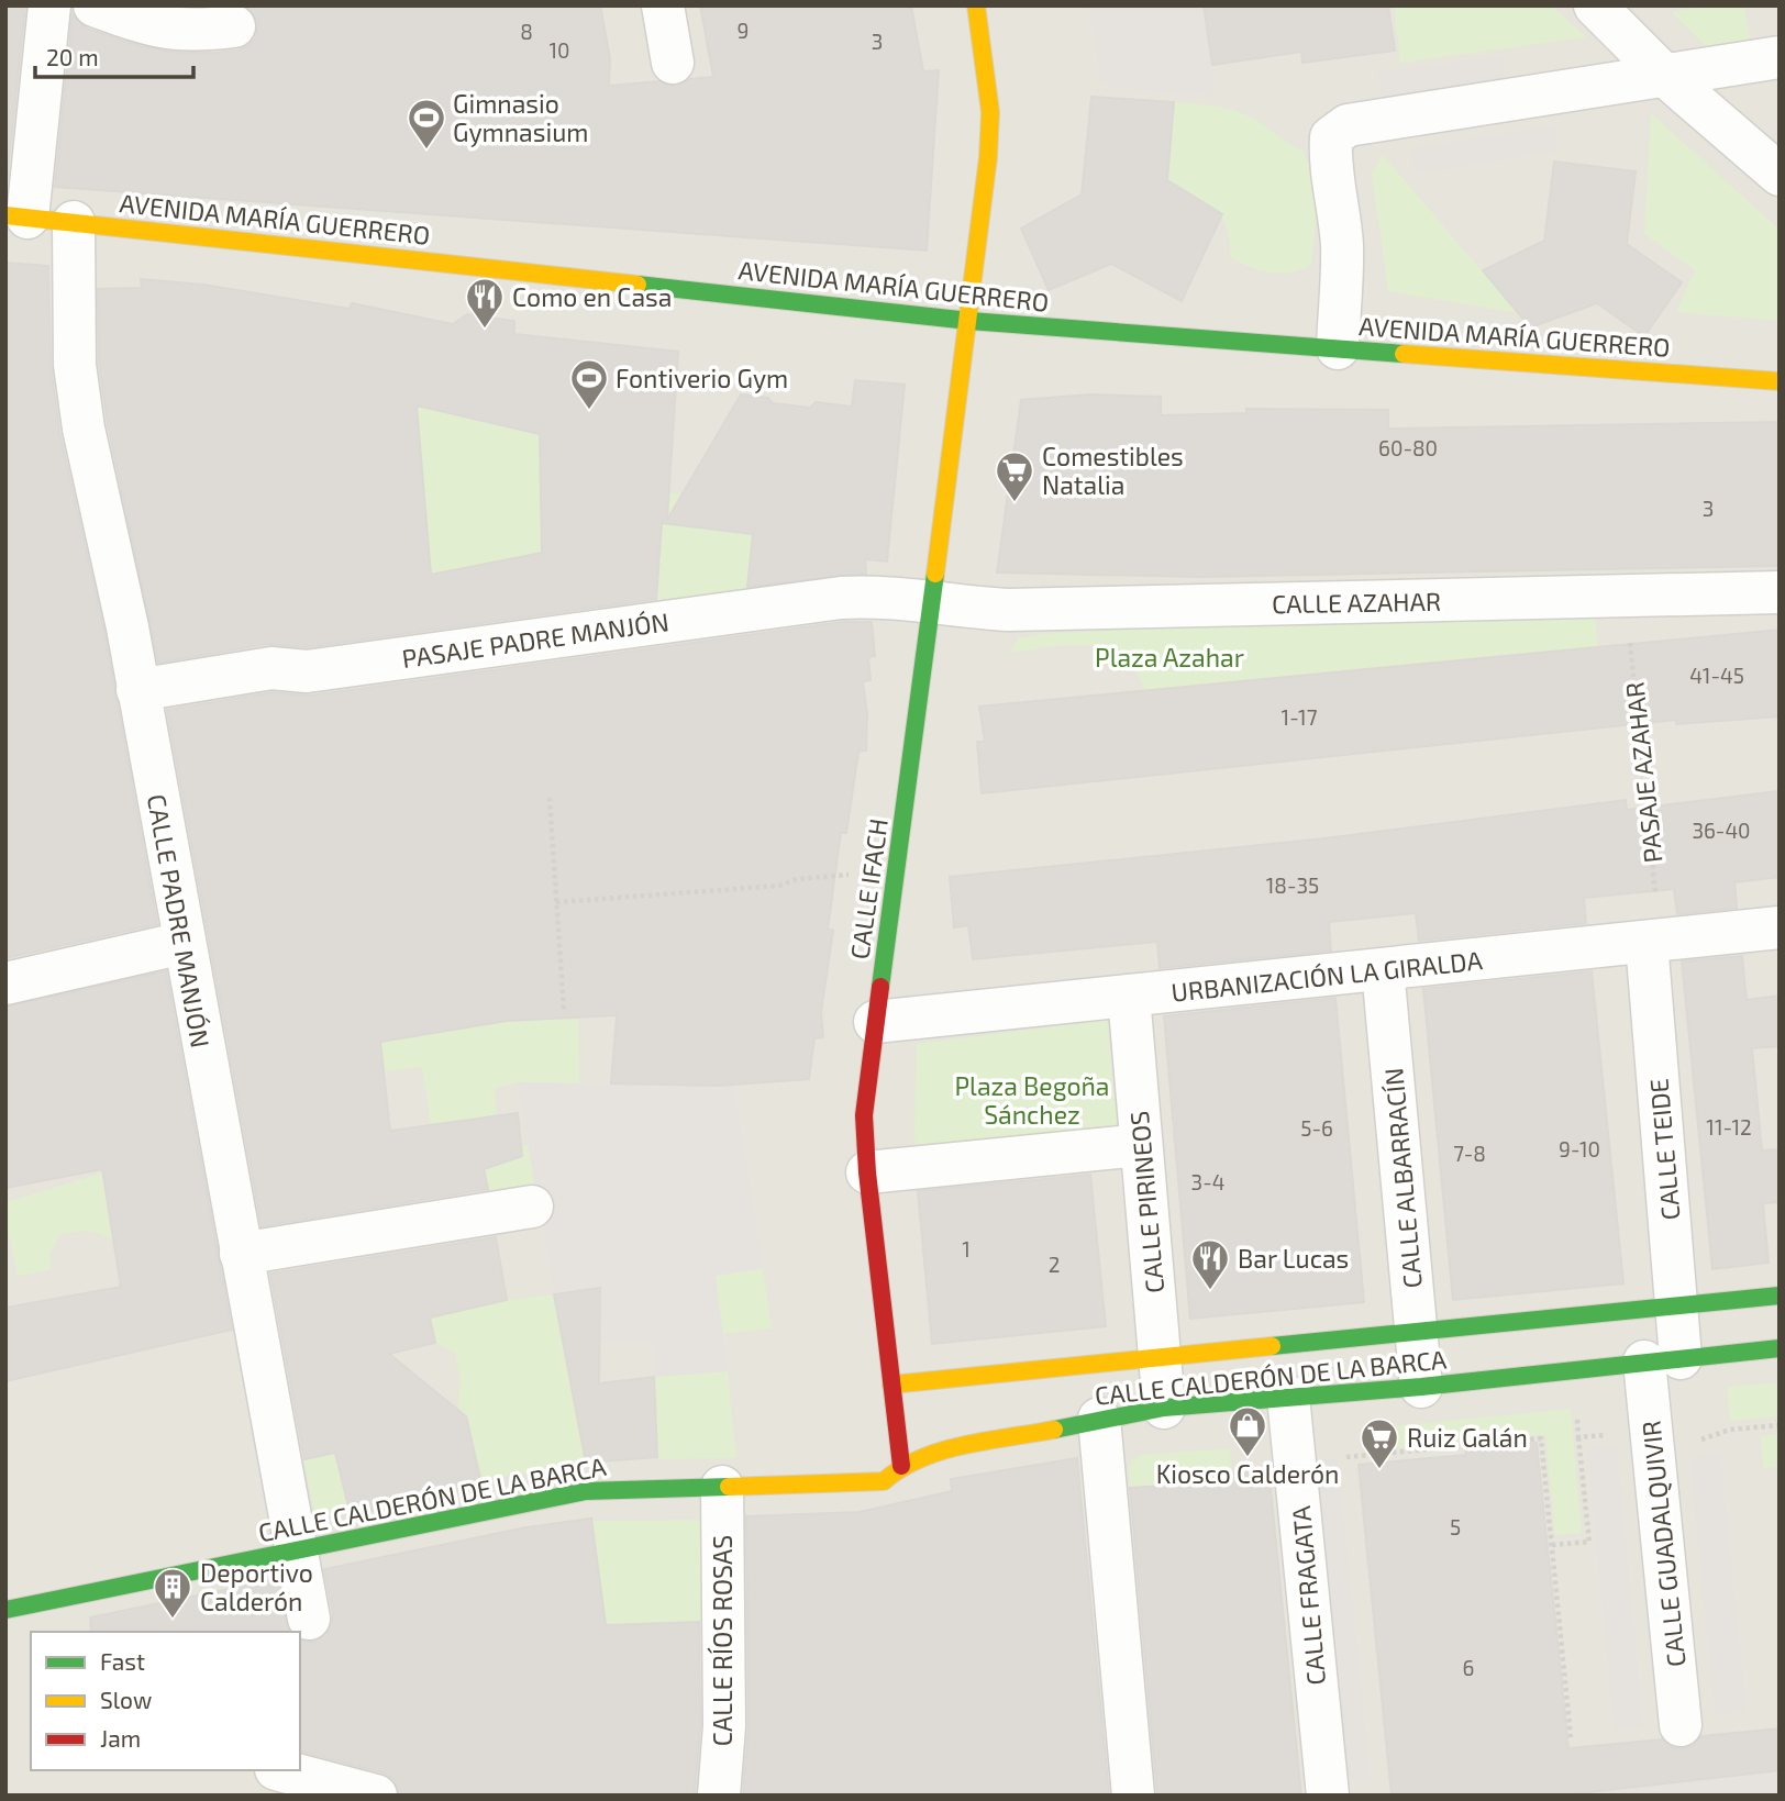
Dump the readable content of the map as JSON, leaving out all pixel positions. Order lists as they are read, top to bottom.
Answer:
{
  "streets": {
    "main road": ["AVENIDA MARÍA GUERRERO", "CALLE IFACH", "CALLE CALDERÓN DE LA BARCA"],
    "street": [
      "CALLE AZAHAR",
      "PASAJE PADRE MANJÓN",
      "CALLE PADRE MANJÓN",
      "URBANIZACIÓN LA GIRALDA",
      "CALLE TEIDE",
      "CALLE ALBARRACÍN",
      "CALLE PIRINEOS",
      "CALLE GUADALQUIVIR",
      "CALLE FRAGATA",
      "CALLE RÍOS ROSAS"
    ],
    "path": ["PASAJE AZAHAR"]
  },
  "crossings": [
    ["AVENIDA MARÍA GUERRERO", "CALLE IFACH"],
    ["AVENIDA MARÍA GUERRERO", "CALLE PADRE MANJÓN"],
    ["CALLE AZAHAR", "PASAJE PADRE MANJÓN"],
    ["CALLE AZAHAR", "CALLE IFACH"],
    ["PASAJE PADRE MANJÓN", "CALLE IFACH"],
    ["PASAJE PADRE MANJÓN", "CALLE PADRE MANJÓN"],
    ["CALLE IFACH", "URBANIZACIÓN LA GIRALDA"],
    ["CALLE IFACH", "CALLE CALDERÓN DE LA BARCA"],
    ["CALLE PADRE MANJÓN", "CALLE CALDERÓN DE LA BARCA"],
    ["URBANIZACIÓN LA GIRALDA", "CALLE TEIDE"],
    ["URBANIZACIÓN LA GIRALDA", "CALLE ALBARRACÍN"],
    ["URBANIZACIÓN LA GIRALDA", "CALLE PIRINEOS"],
    ["CALLE TEIDE", "CALLE CALDERÓN DE LA BARCA"],
    ["CALLE TEIDE", "CALLE GUADALQUIVIR"],
    ["CALLE ALBARRACÍN", "CALLE CALDERÓN DE LA BARCA"],
    ["CALLE PIRINEOS", "CALLE CALDERÓN DE LA BARCA"],
    ["CALLE CALDERÓN DE LA BARCA", "CALLE GUADALQUIVIR"],
    ["CALLE CALDERÓN DE LA BARCA", "CALLE FRAGATA"],
    ["CALLE CALDERÓN DE LA BARCA", "CALLE RÍOS ROSAS"]
  ],
  "parks": ["Plaza Azahar", "Plaza Begoña Sánchez"],
  "places": {
    "sports": ["Gimnasio Gymnasium", "Fontiverio Gym"],
    "restaurant": ["Como en Casa", "Bar Lucas"],
    "supermarket": ["Comestibles Natalia", "Ruiz Galán"],
    "shop": ["Kiosco Calderón"],
    "building": ["Deportivo Calderón"]
  },
  "house_numbers": [
    "9",
    "8",
    "3",
    "10",
    "60-80",
    "3",
    "41-45",
    "1-17",
    "36-40",
    "18-35",
    "11-12",
    "5-6",
    "9-10",
    "7-8",
    "3-4",
    "1",
    "2",
    "5",
    "6"
  ],
  "legend": ["Fast", "Slow", "Jam"],
  "scale_bar": "20 m"
}
